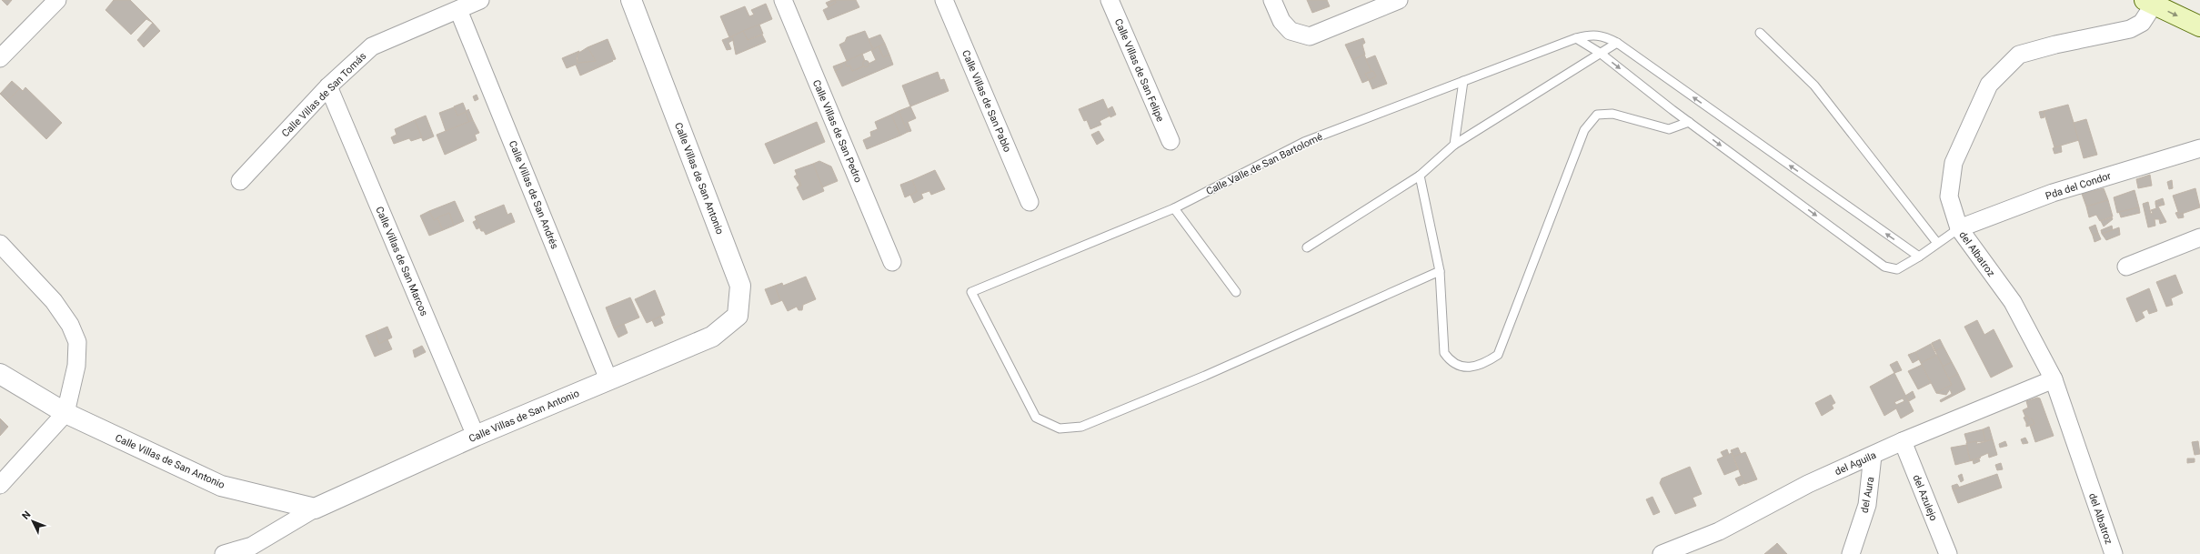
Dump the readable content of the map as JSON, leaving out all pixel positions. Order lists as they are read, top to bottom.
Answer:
{
  "streets": {
    "street": [
      "Calle Villas de San Felipe",
      "Calle Villas de San Tomás",
      "Calle Villas de San Pablo",
      "Calle Villas de San Pedro",
      "Calle Villas de San Antonio",
      "Pda del Condor",
      "Calle Villas de San Andrés",
      "del Albatroz",
      "Calle Villas de San Marcos",
      "del Aguila",
      "del Aura",
      "del Azulejo"
    ],
    "lane": ["Calle Valle de San Bartolomé"]
  },
  "crossings": [
    ["Calle Villas de San Tomás", "Calle Villas de San Andrés"],
    ["Calle Villas de San Tomás", "Calle Villas de San Marcos"],
    ["Calle Villas de San Antonio", "Calle Villas de San Andrés"],
    ["Calle Villas de San Antonio", "Calle Villas de San Marcos"],
    ["Pda del Condor", "del Albatroz"],
    ["del Albatroz", "del Aguila"],
    ["del Aguila", "del Aura"],
    ["del Aguila", "del Azulejo"]
  ],
  "north": "top left"
}
